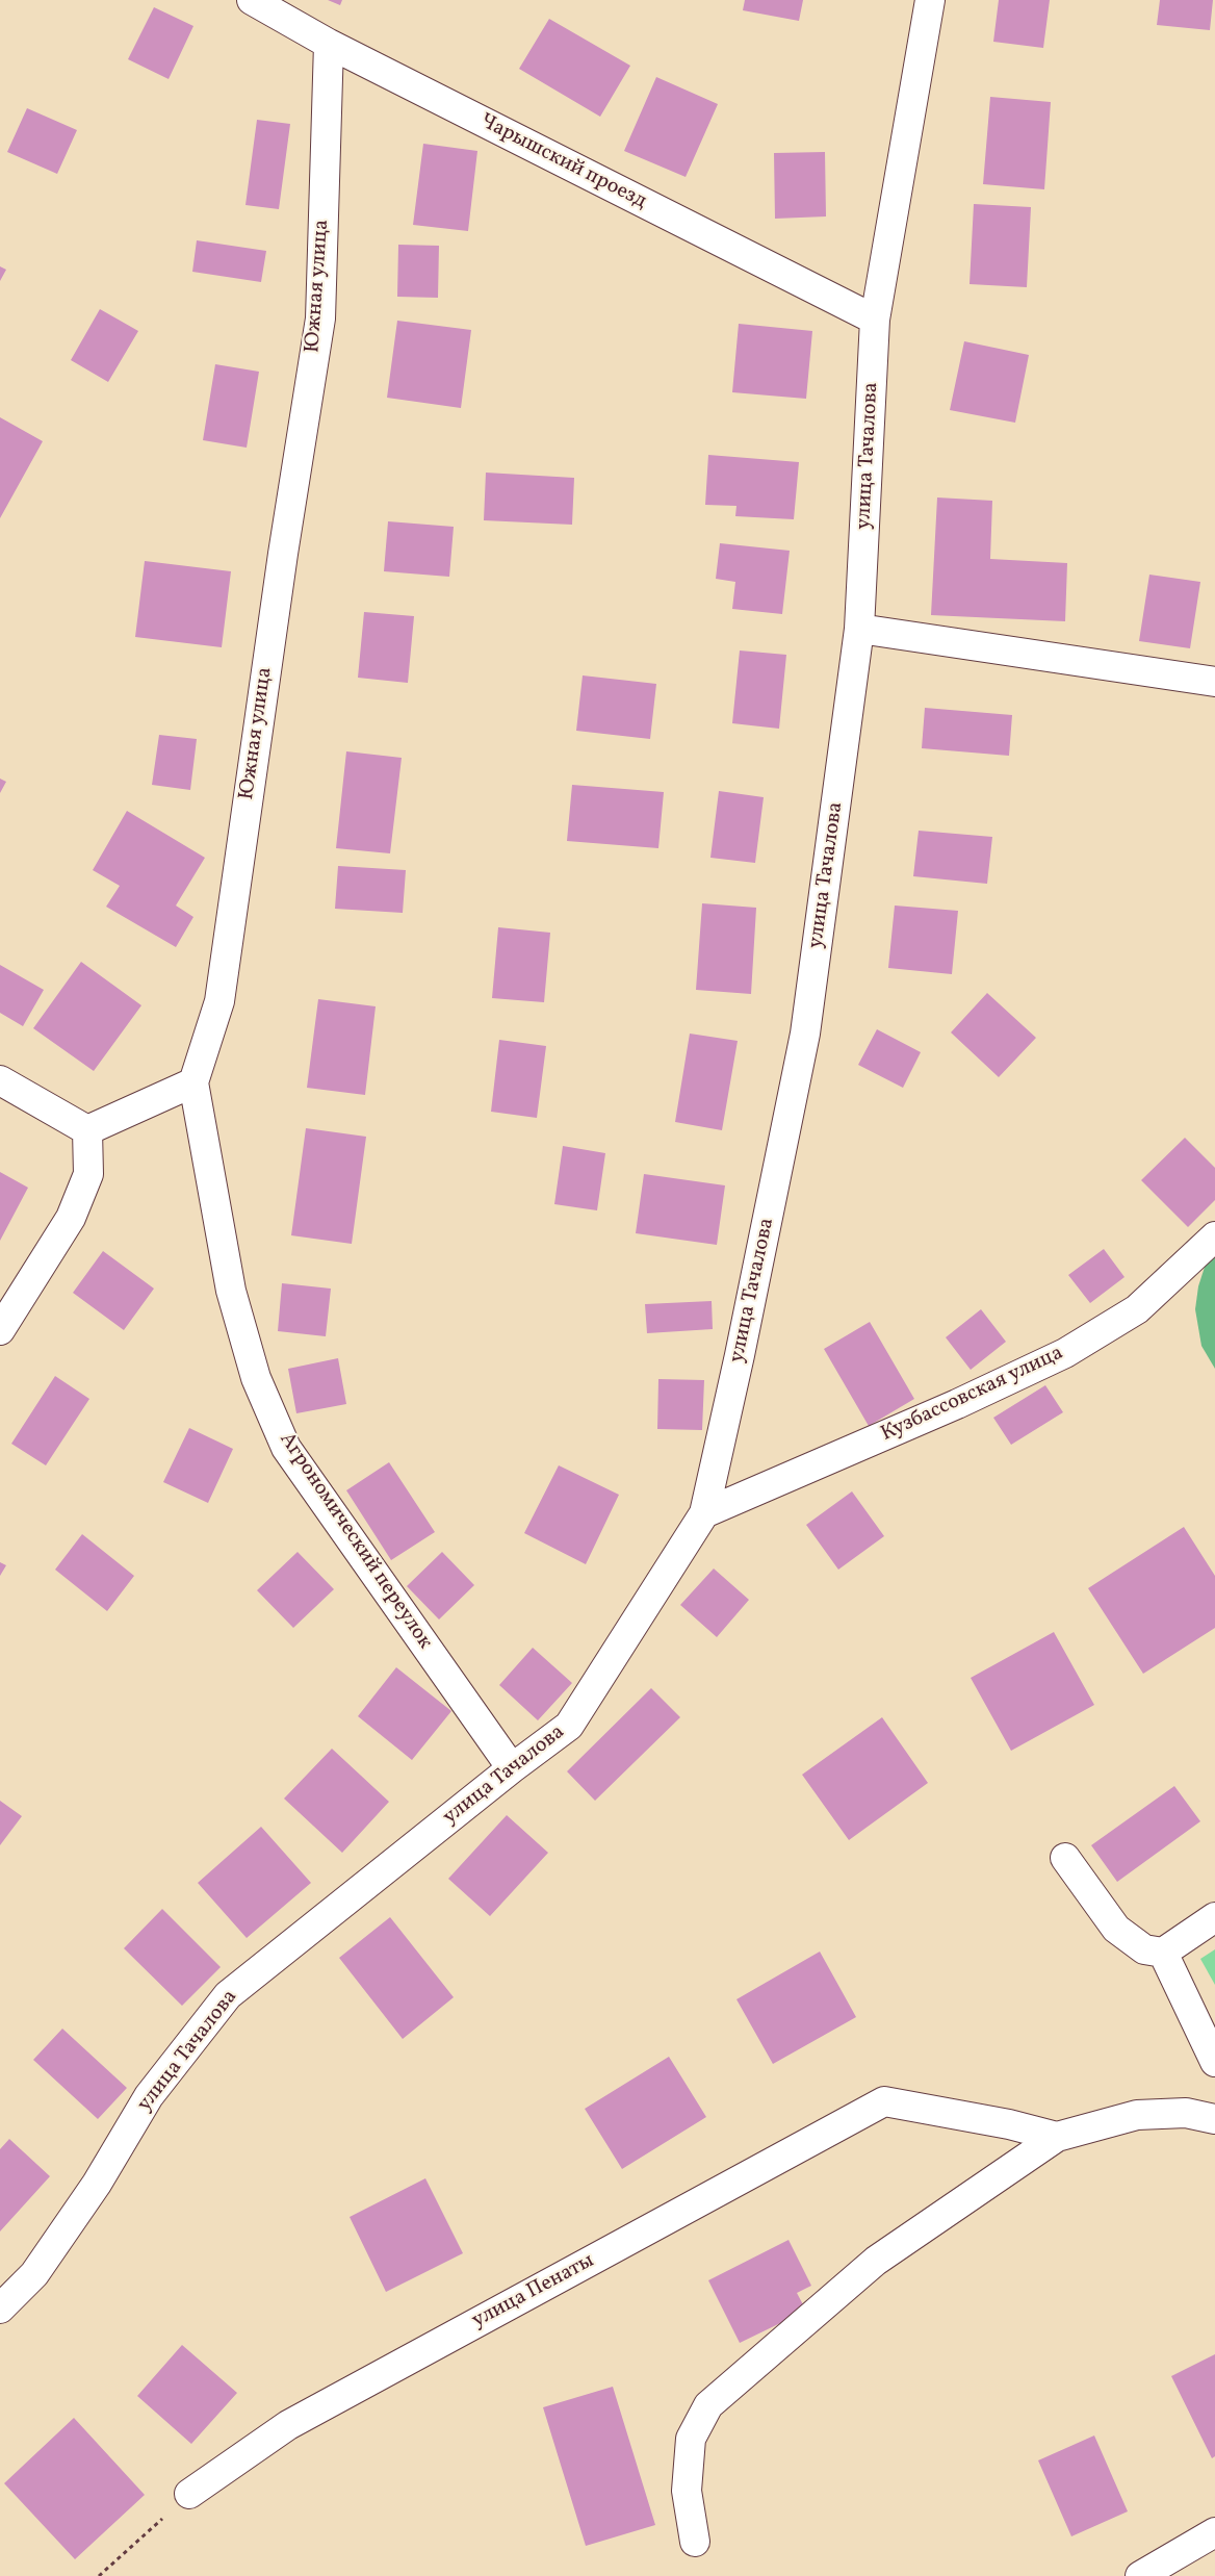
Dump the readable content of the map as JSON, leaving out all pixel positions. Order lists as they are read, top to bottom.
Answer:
{
  "streets": {
    "street": [
      "Чарышский проезд",
      "Южная улица",
      "улица Тачалова",
      "Кузбассовская улица",
      "Агрономический переулок",
      "улица Пенаты"
    ]
  },
  "crossings": [
    ["Чарышский проезд", "Южная улица"],
    ["Чарышский проезд", "улица Тачалова"],
    ["Южная улица", "Агрономический переулок"],
    ["улица Тачалова", "Кузбассовская улица"],
    ["улица Тачалова", "Агрономический переулок"]
  ]
}
